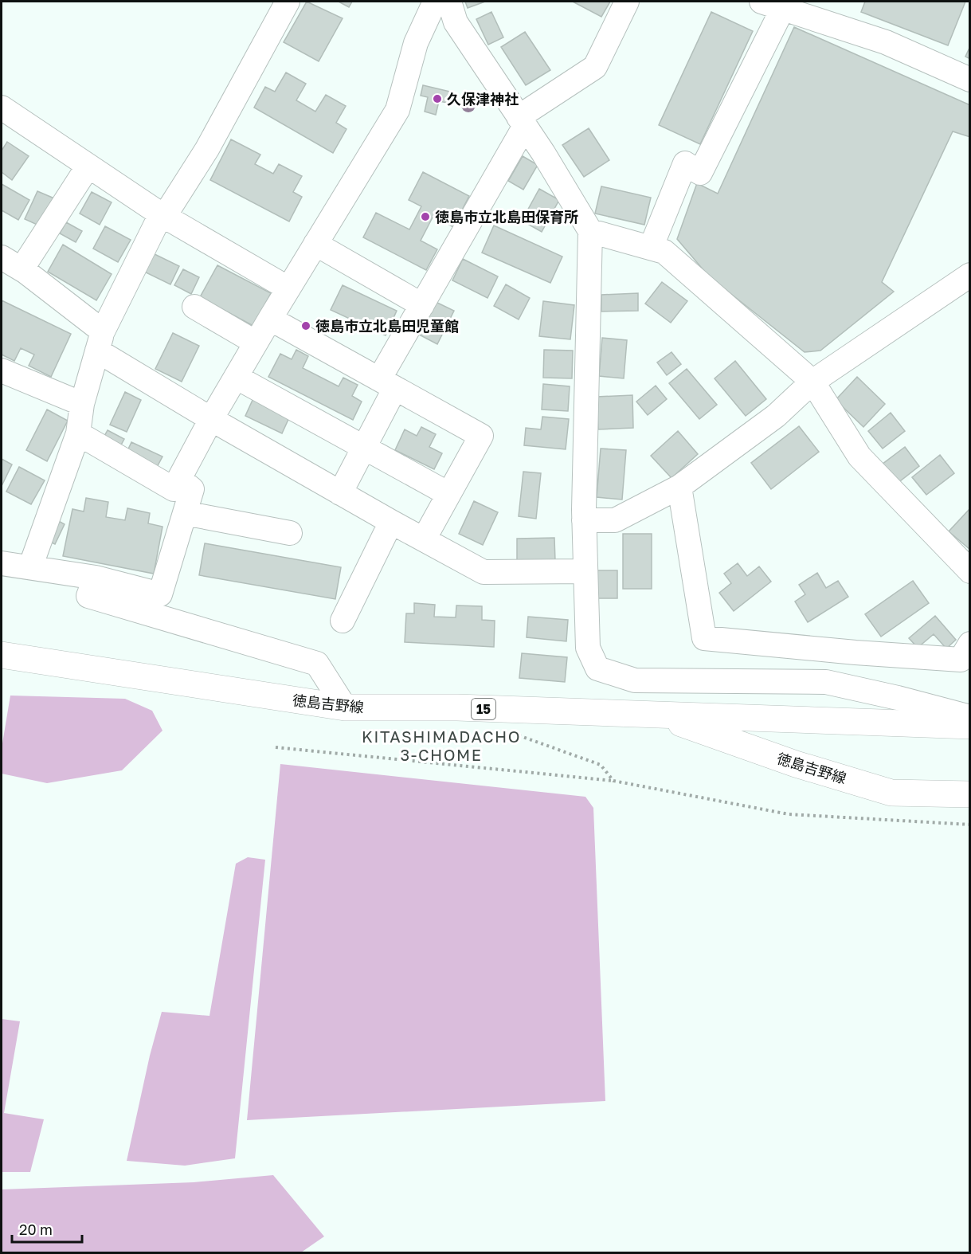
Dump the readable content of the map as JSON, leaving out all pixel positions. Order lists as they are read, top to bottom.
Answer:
{
  "streets": {
    "main road": ["徳島吉野線", "15"]
  },
  "districts": ["KITASHIMADACHO 3-CHOME"],
  "places": ["久保津神社", "徳島市立北島田保育所", "徳島市立北島田児童館"],
  "scale_bar": "20 m"
}
